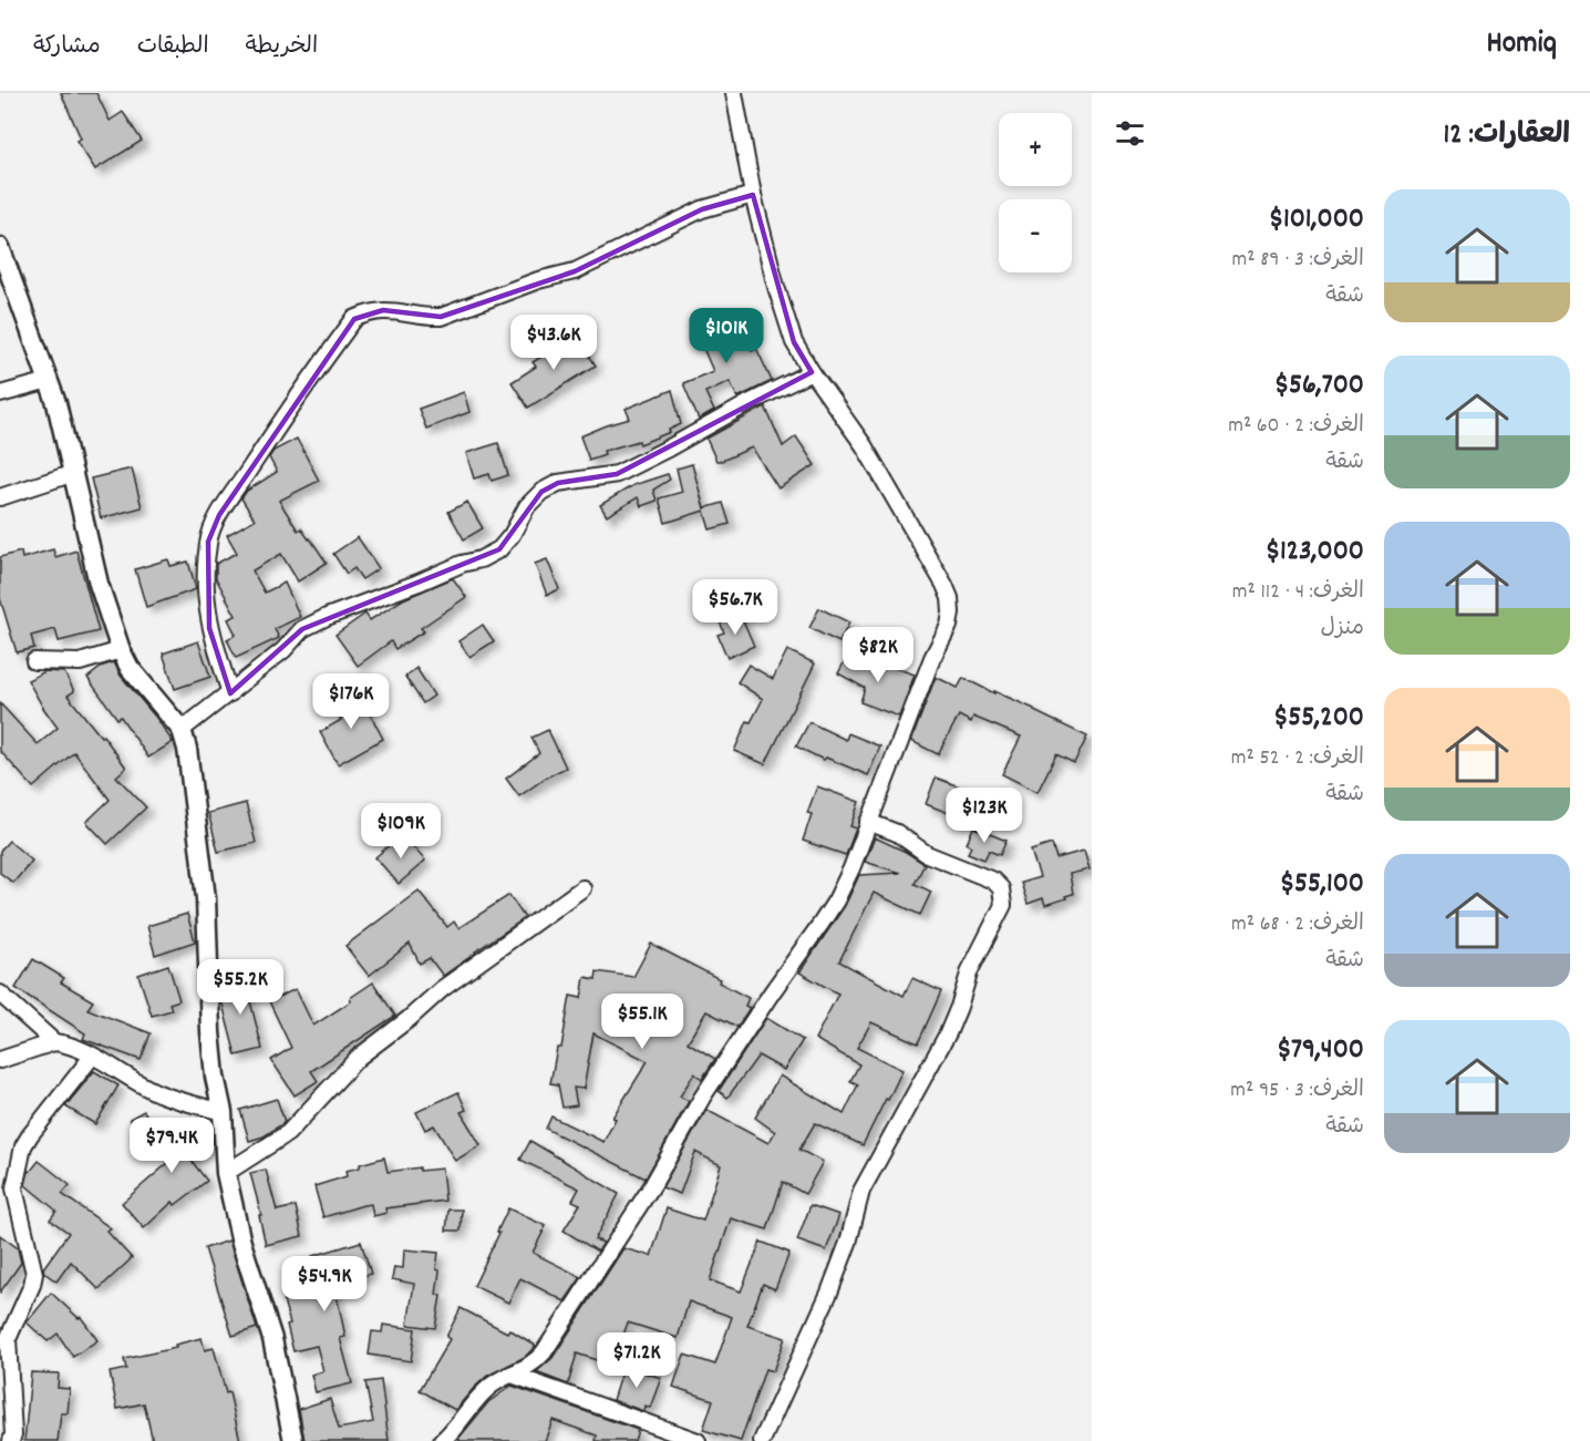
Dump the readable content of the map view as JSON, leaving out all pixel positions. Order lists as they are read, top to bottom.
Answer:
{
  "page": {
    "header": "Homiq",
    "nav": ["الخريطة", "الطبقات", "مشاركة"],
    "heading": "العقارات: 12",
    "map_buttons": ["+", "−"],
    "list": [
      {
        "name": "$101,000",
        "note": "الغرف: 3 · 89 m² · شقة"
      },
      {
        "name": "$56,700",
        "note": "الغرف: 2 · 60 m² · شقة"
      },
      {
        "name": "$123,000",
        "note": "الغرف: 4 · 112 m² · منزل"
      },
      {
        "name": "$55,200",
        "note": "الغرف: 2 · 52 m² · شقة"
      },
      {
        "name": "$55,100",
        "note": "الغرف: 2 · 68 m² · شقة"
      },
      {
        "name": "$79,400",
        "note": "الغرف: 3 · 95 m² · شقة"
      }
    ],
    "price": [
      "$101K",
      "$43.6K",
      "$56.7K",
      "$82K",
      "$176K",
      "$123K",
      "$109K",
      "$55.2K",
      "$55.1K",
      "$79.4K",
      "$54.9K",
      "$71.2K"
    ]
  }
}
